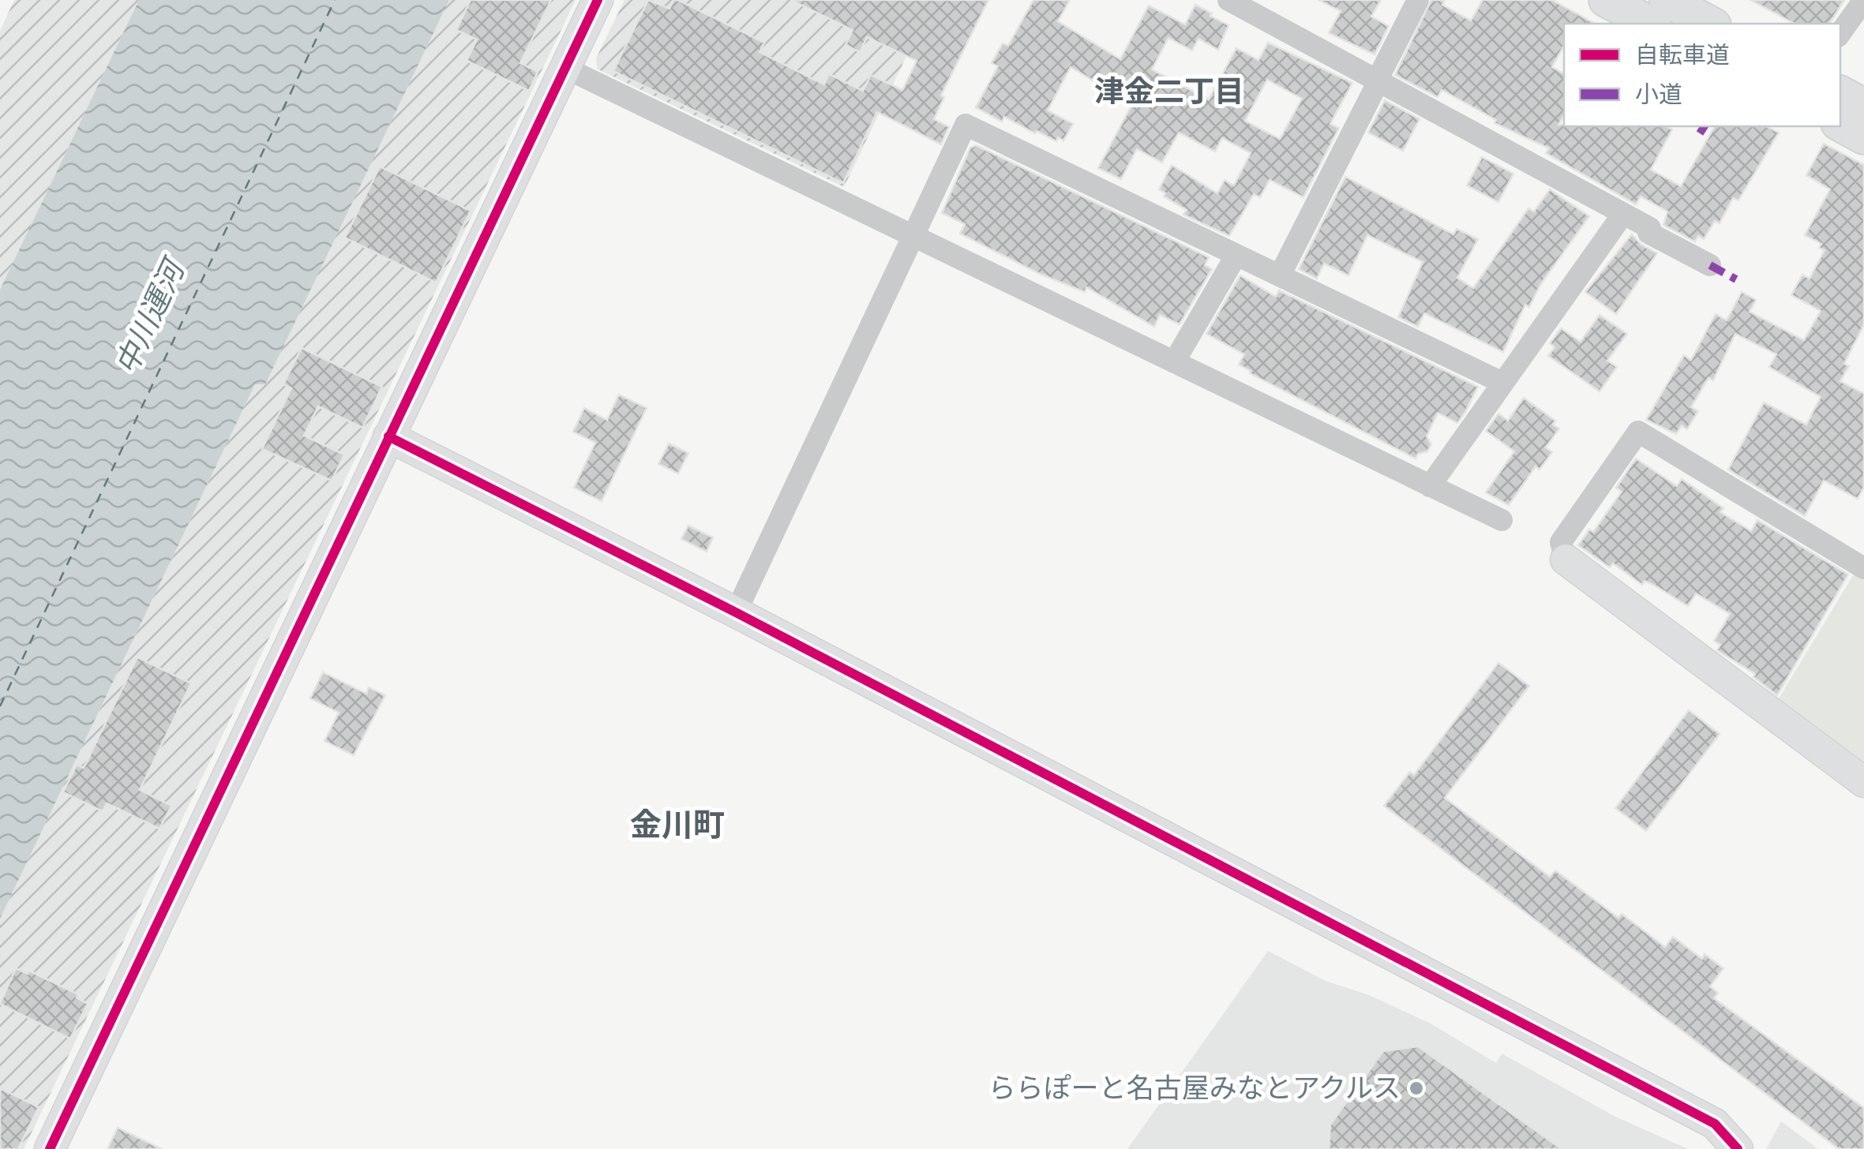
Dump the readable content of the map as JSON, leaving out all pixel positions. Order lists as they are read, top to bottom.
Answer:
{
  "districts": ["津金二丁目", "金川町"],
  "water": ["中川運河"],
  "places": ["ららぽーと名古屋みなとアクルス"],
  "legend": ["自転車道", "小道"]
}
